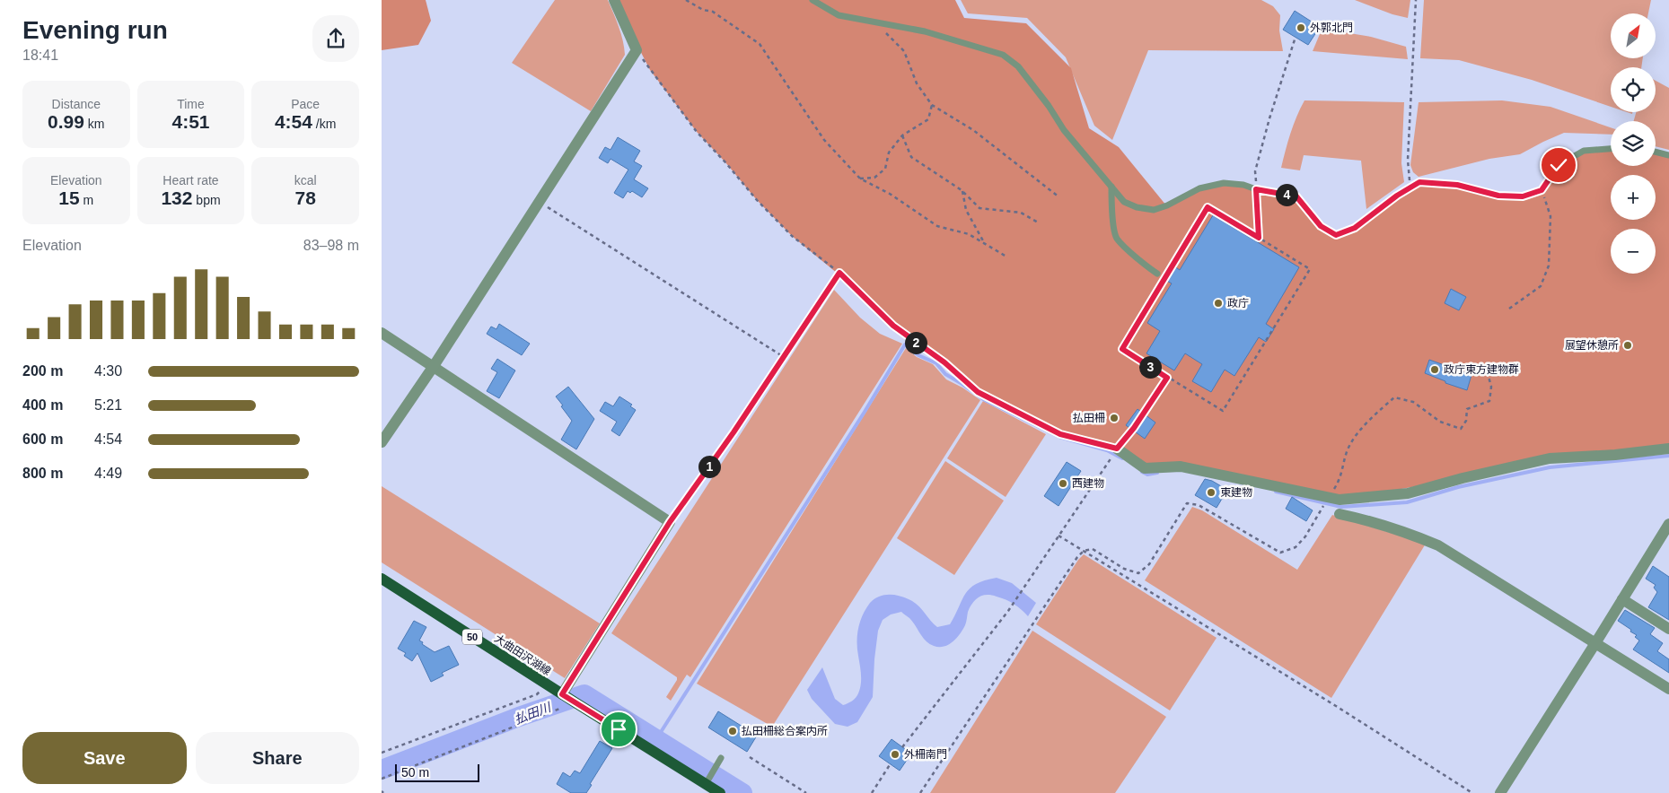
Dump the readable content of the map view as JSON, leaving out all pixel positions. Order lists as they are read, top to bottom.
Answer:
{
  "streets": {
    "main road": ["50", "大曲田沢湖線"]
  },
  "water": ["払田川"],
  "places": [
    "外郭北門",
    "政庁",
    "展望休憩所",
    "政庁東方建物群",
    "払田柵",
    "西建物",
    "東建物",
    "払田柵総合案内所",
    "外柵南門"
  ],
  "scale_bar": "50 m",
  "north": "top right",
  "page": {
    "heading": ["Evening run", "18:41"],
    "map_buttons": ["+", "−"],
    "stats": [
      ["Distance", "0.99 km"],
      ["Time", "4:51"],
      ["Pace", "4:54 /km"],
      ["Elevation", "15 m"],
      ["Heart rate", "132 bpm"],
      ["kcal", "78"]
    ],
    "pins": [
      "4",
      "2",
      "3",
      "1"
    ],
    "chart": ["Elevation", "83–98 m"],
    "list": [
      {
        "name": "200 m",
        "note": "4:30"
      },
      {
        "name": "400 m",
        "note": "5:21"
      },
      {
        "name": "600 m",
        "note": "4:54"
      },
      {
        "name": "800 m",
        "note": "4:49"
      }
    ],
    "buttons": ["Save", "Share"],
    "scale": "50 m"
  }
}
